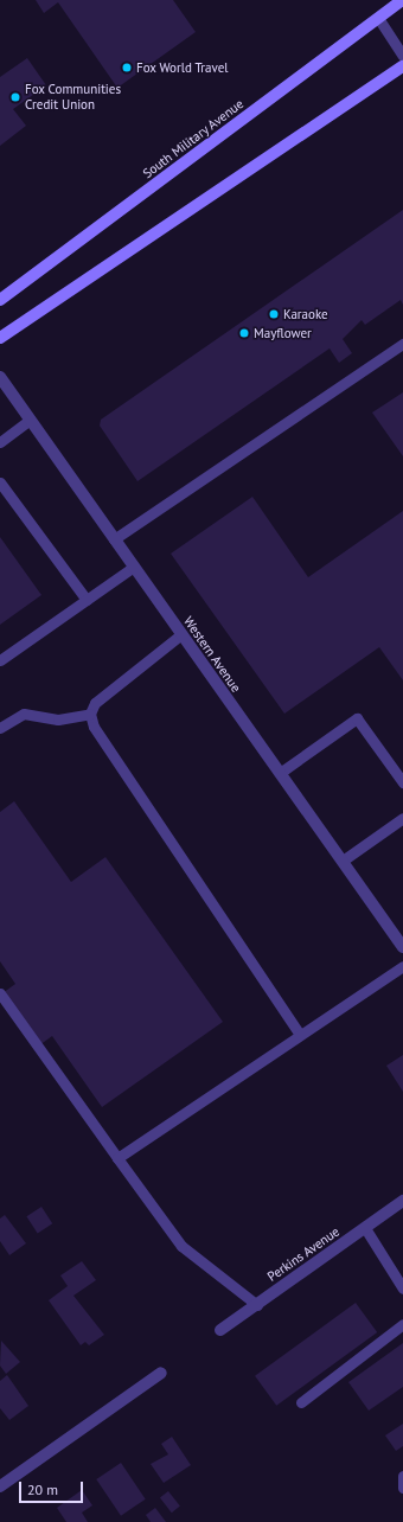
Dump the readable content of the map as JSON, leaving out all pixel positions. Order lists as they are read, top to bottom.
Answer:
{
  "streets": {
    "main road": ["South Military Avenue"],
    "street": ["Western Avenue", "Perkins Avenue"]
  },
  "places": [
    "Fox World Travel",
    "Fox Communities Credit Union",
    "Karaoke",
    "Mayflower"
  ],
  "scale_bar": "20 m"
}
